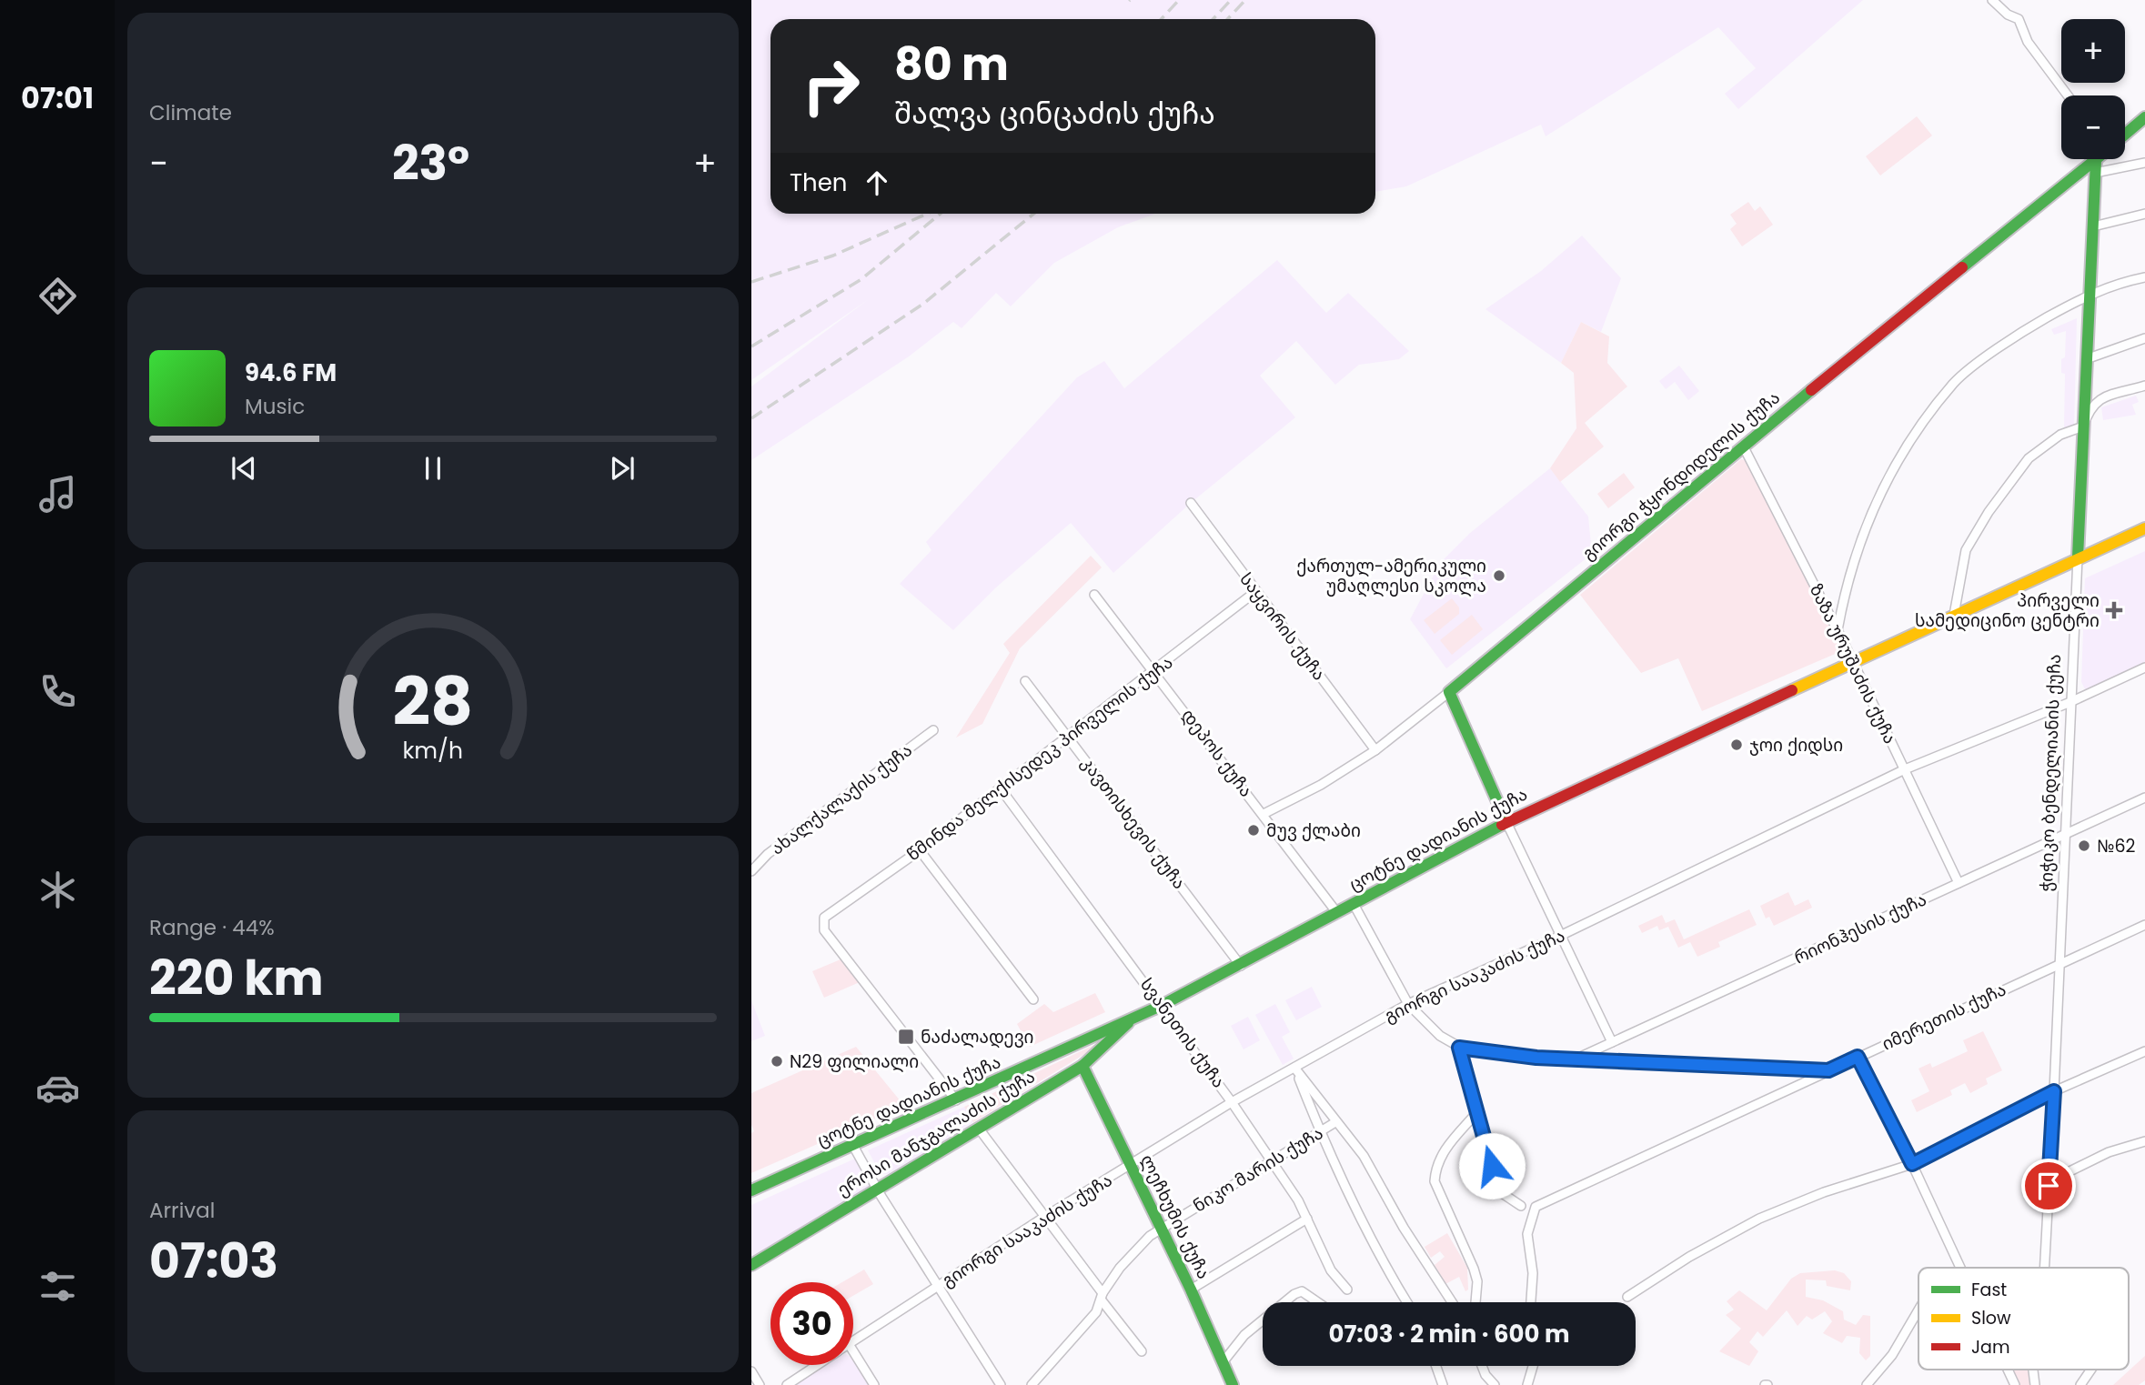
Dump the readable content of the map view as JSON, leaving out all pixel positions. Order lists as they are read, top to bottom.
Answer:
{
  "streets": {
    "street": [
      "გიორგი ჭყონდიდელის ქუჩა",
      "საყვირის ქუჩა",
      "ზაზა ურუშაძის ქუჩა",
      "დეპოს ქუჩა",
      "წმინდა მელქისედეკ პირველის ქუჩა",
      "ჭიჭიკო ბენდელიანის ქუჩა",
      "ახალქალაქის ქუჩა",
      "კავთისხევის ქუჩა",
      "ცოტნე დადიანის ქუჩა",
      "რიონჰესის ქუჩა",
      "გიორგი სააკაძის ქუჩა",
      "იმერეთის ქუჩა",
      "სვანეთის ქუჩა",
      "ეროსი მანჯგალაძის ქუჩა",
      "ნიკო მარის ქუჩა",
      "ლეჩხუმის ქუჩა"
    ]
  },
  "crossings": [
    ["გიორგი ჭყონდიდელის ქუჩა", "საყვირის ქუჩა"],
    ["გიორგი ჭყონდიდელის ქუჩა", "ზაზა ურუშაძის ქუჩა"],
    ["გიორგი ჭყონდიდელის ქუჩა", "დეპოს ქუჩა"],
    ["გიორგი ჭყონდიდელის ქუჩა", "ჭიჭიკო ბენდელიანის ქუჩა"],
    ["საყვირის ქუჩა", "წმინდა მელქისედეკ პირველის ქუჩა"],
    ["ზაზა ურუშაძის ქუჩა", "ცოტნე დადიანის ქუჩა"],
    ["ზაზა ურუშაძის ქუჩა", "რიონჰესის ქუჩა"],
    ["ზაზა ურუშაძის ქუჩა", "გიორგი სააკაძის ქუჩა"],
    ["დეპოს ქუჩა", "წმინდა მელქისედეკ პირველის ქუჩა"],
    ["დეპოს ქუჩა", "ცოტნე დადიანის ქუჩა"],
    ["წმინდა მელქისედეკ პირველის ქუჩა", "კავთისხევის ქუჩა"],
    ["წმინდა მელქისედეკ პირველის ქუჩა", "ცოტნე დადიანის ქუჩა"],
    ["წმინდა მელქისედეკ პირველის ქუჩა", "სვანეთის ქუჩა"],
    ["ჭიჭიკო ბენდელიანის ქუჩა", "ცოტნე დადიანის ქუჩა"],
    ["ჭიჭიკო ბენდელიანის ქუჩა", "რიონჰესის ქუჩა"],
    ["ჭიჭიკო ბენდელიანის ქუჩა", "გიორგი სააკაძის ქუჩა"],
    ["ჭიჭიკო ბენდელიანის ქუჩა", "იმერეთის ქუჩა"],
    ["კავთისხევის ქუჩა", "ცოტნე დადიანის ქუჩა"],
    ["ცოტნე დადიანის ქუჩა", "სვანეთის ქუჩა"],
    ["ცოტნე დადიანის ქუჩა", "ეროსი მანჯგალაძის ქუჩა"],
    ["გიორგი სააკაძის ქუჩა", "სვანეთის ქუჩა"],
    ["გიორგი სააკაძის ქუჩა", "ნიკო მარის ქუჩა"],
    ["გიორგი სააკაძის ქუჩა", "ლეჩხუმის ქუჩა"],
    ["სვანეთის ქუჩა", "ნიკო მარის ქუჩა"],
    ["ეროსი მანჯგალაძის ქუჩა", "ლეჩხუმის ქუჩა"],
    ["ნიკო მარის ქუჩა", "ლეჩხუმის ქუჩა"]
  ],
  "places": {
    "other": [
      "ქართულ-ამერიკული უმაღლესი სკოლა",
      "ჯოი ქიდსი",
      "მუვ ქლაბი",
      "№62",
      "N29 ფილიალი"
    ],
    "health": ["პირველი სამედიცინო ცენტრი"],
    "transit": ["ნაძალადევი"]
  },
  "legend": ["Fast", "Slow", "Jam"],
  "page": {
    "tabs": "07:01",
    "tile": [
      "Climate",
      ["Range · 44%", "220 km"],
      ["Arrival", "07:03"]
    ],
    "map_buttons": ["+", "−"],
    "turn": ["80 m", "შალვა ცინცაძის ქუჩა"],
    "heat": ["−", "23°", "+"],
    "then": "Then",
    "song": ["94.6 FM", "Music"],
    "limit": "30",
    "trip": "07:03 · 2 min · 600 m",
    "gauge": ["28", "km/h"]
  }
}
